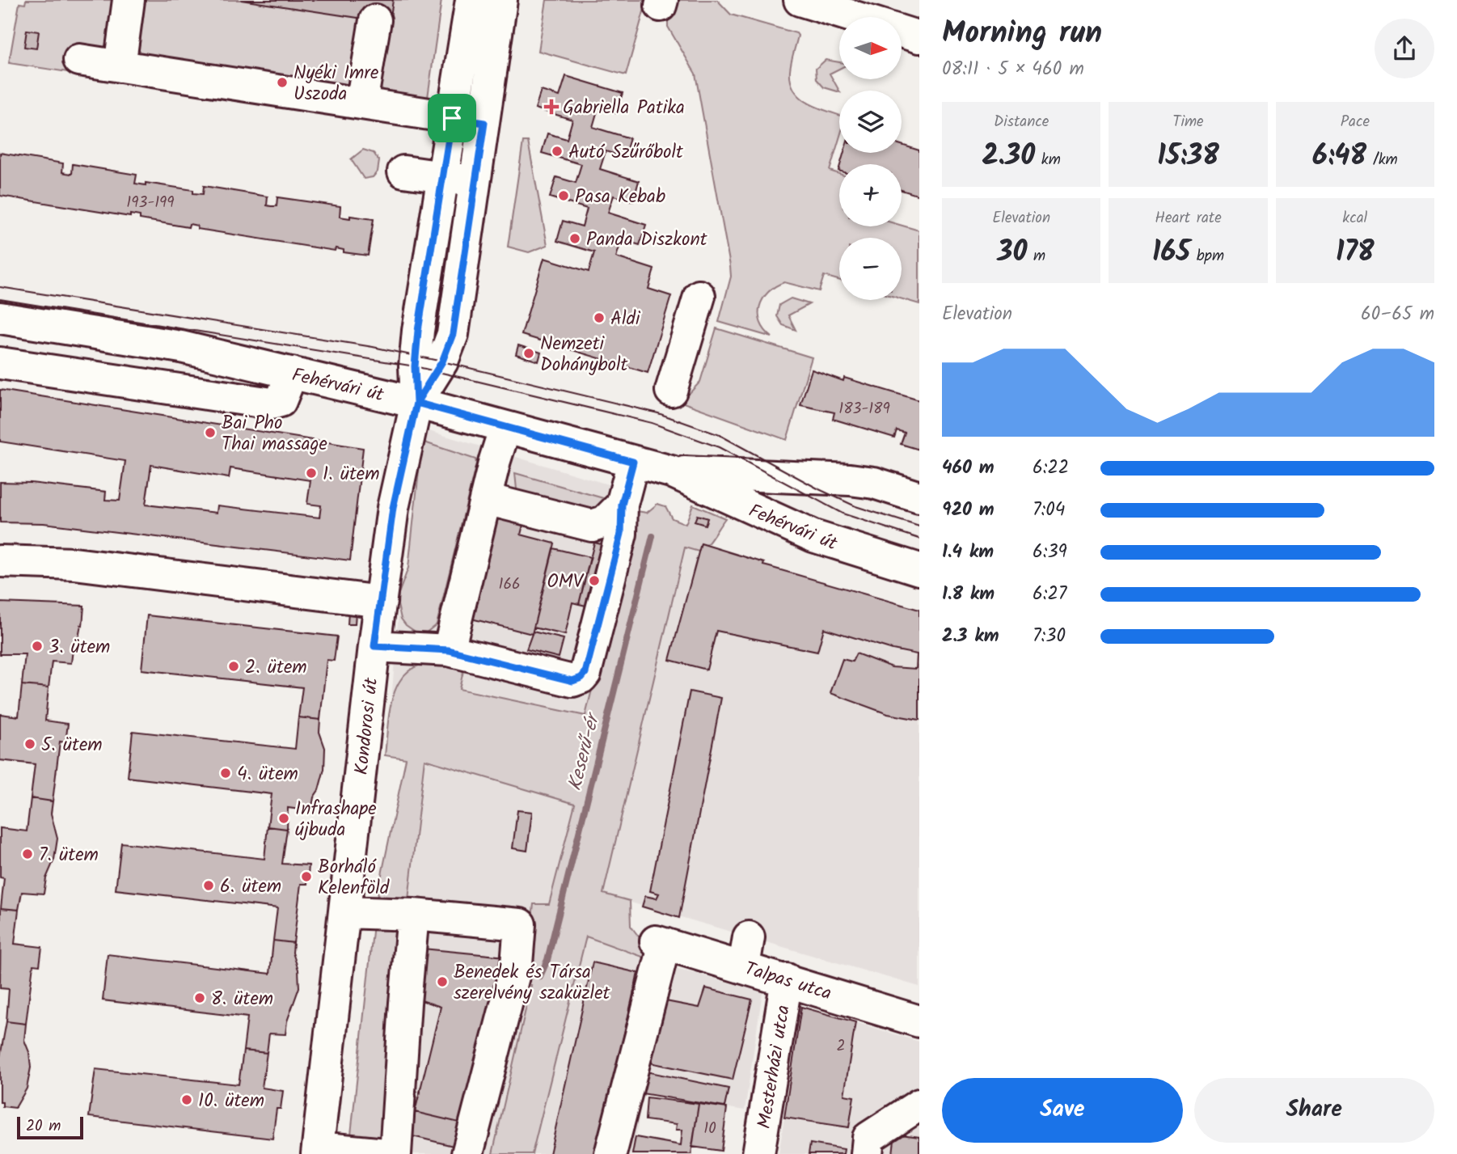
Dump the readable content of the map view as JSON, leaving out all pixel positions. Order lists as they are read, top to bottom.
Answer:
{
  "streets": {
    "street": [
      "Fehérvári út",
      "Kondorosi út",
      "Talpas utca",
      "Mesterházi utca"
    ]
  },
  "crossings": [
    ["Fehérvári út", "Kondorosi út"],
    ["Talpas utca", "Mesterházi utca"]
  ],
  "water": ["Keserű-ér"],
  "places": {
    "other": [
      "Nyéki Imre Uszoda",
      "Autó Szűrőbolt",
      "Pasa Kebab",
      "Panda Diszkont",
      "Aldi",
      "Nemzeti Dohánybolt",
      "Bai Pho Thai massage",
      "1. ütem",
      "OMV",
      "3. ütem",
      "2. ütem",
      "5. ütem",
      "4. ütem",
      "Infrashape újbuda",
      "7. ütem",
      "Borháló Kelenföld",
      "6. ütem",
      "Benedek és Társa szerelvény szaküzlet",
      "8. ütem",
      "10. ütem"
    ],
    "health": ["Gabriella Patika"]
  },
  "house_numbers": [
    "193-199",
    "183-189",
    "166",
    "2",
    "10"
  ],
  "scale_bar": "20 m",
  "north": "right",
  "page": {
    "heading": ["Morning run", "08:11 · 5 × 460 m"],
    "map_buttons": ["+", "−"],
    "stats": [
      ["Distance", "2.30 km"],
      ["Time", "15:38"],
      ["Pace", "6:48 /km"],
      ["Elevation", "30 m"],
      ["Heart rate", "165 bpm"],
      ["kcal", "178"]
    ],
    "chart": ["Elevation", "60–65 m"],
    "list": [
      {
        "name": "460 m",
        "note": "6:22"
      },
      {
        "name": "920 m",
        "note": "7:04"
      },
      {
        "name": "1.4 km",
        "note": "6:39"
      },
      {
        "name": "1.8 km",
        "note": "6:27"
      },
      {
        "name": "2.3 km",
        "note": "7:30"
      }
    ],
    "buttons": ["Save", "Share"],
    "scale": "20 m"
  }
}
